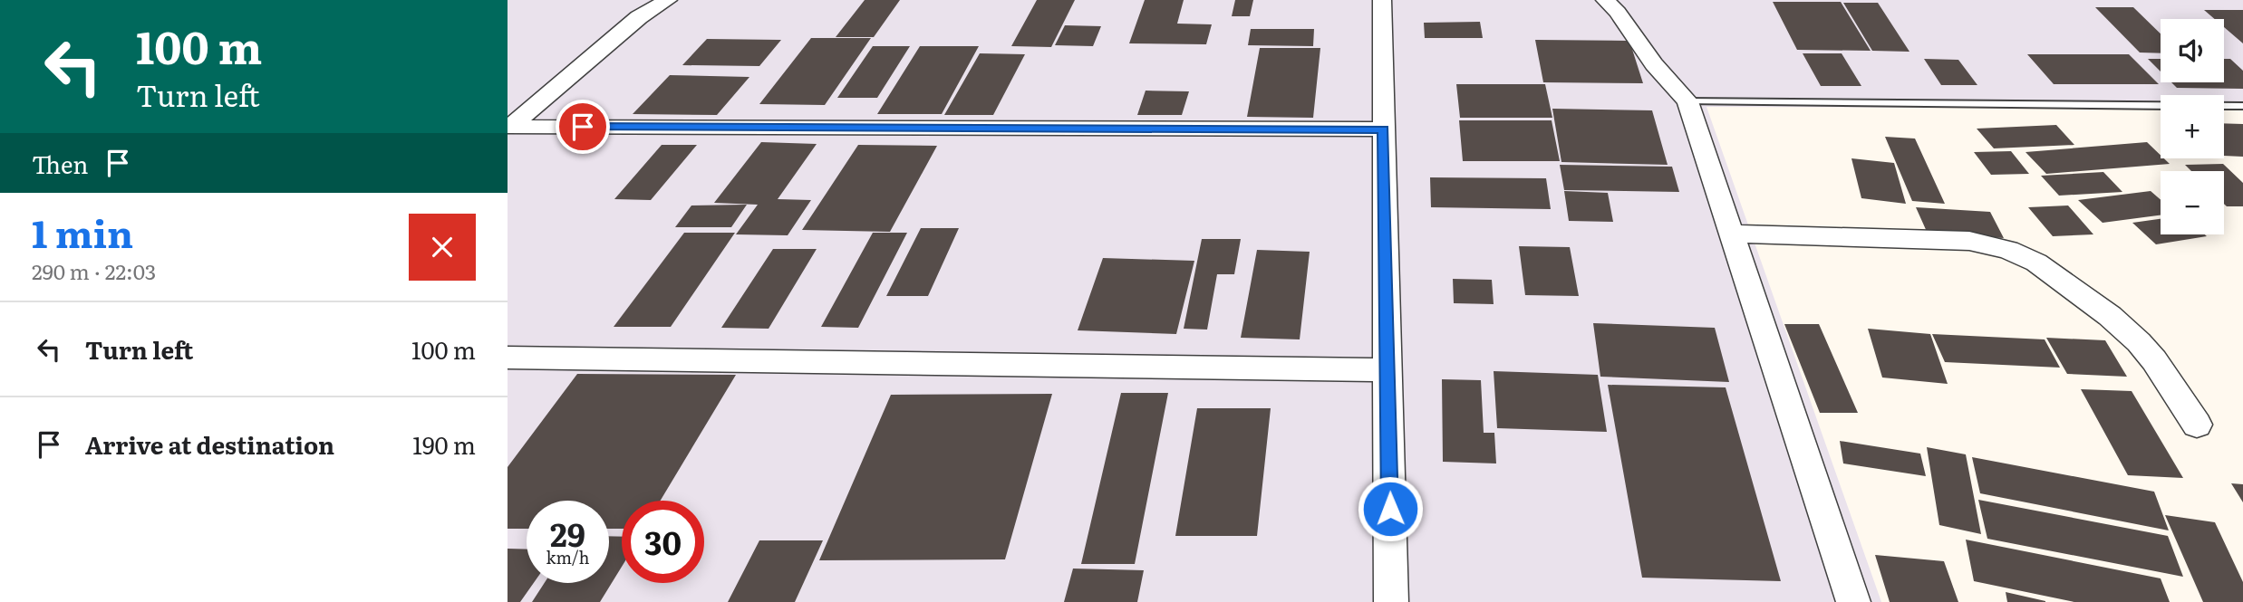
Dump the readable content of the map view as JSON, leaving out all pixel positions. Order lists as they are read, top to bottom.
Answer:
{
  "page": {
    "turn": ["100 m", "Turn left"],
    "map_buttons": ["+", "−"],
    "then": "Then",
    "heading": ["1 min", "290 m · 22:03"],
    "list": [
      {
        "name": "Turn left",
        "value": "100 m"
      },
      {
        "name": "Arrive at destination",
        "value": "190 m"
      }
    ],
    "speed": "29 km/h",
    "limit": "30"
  }
}
